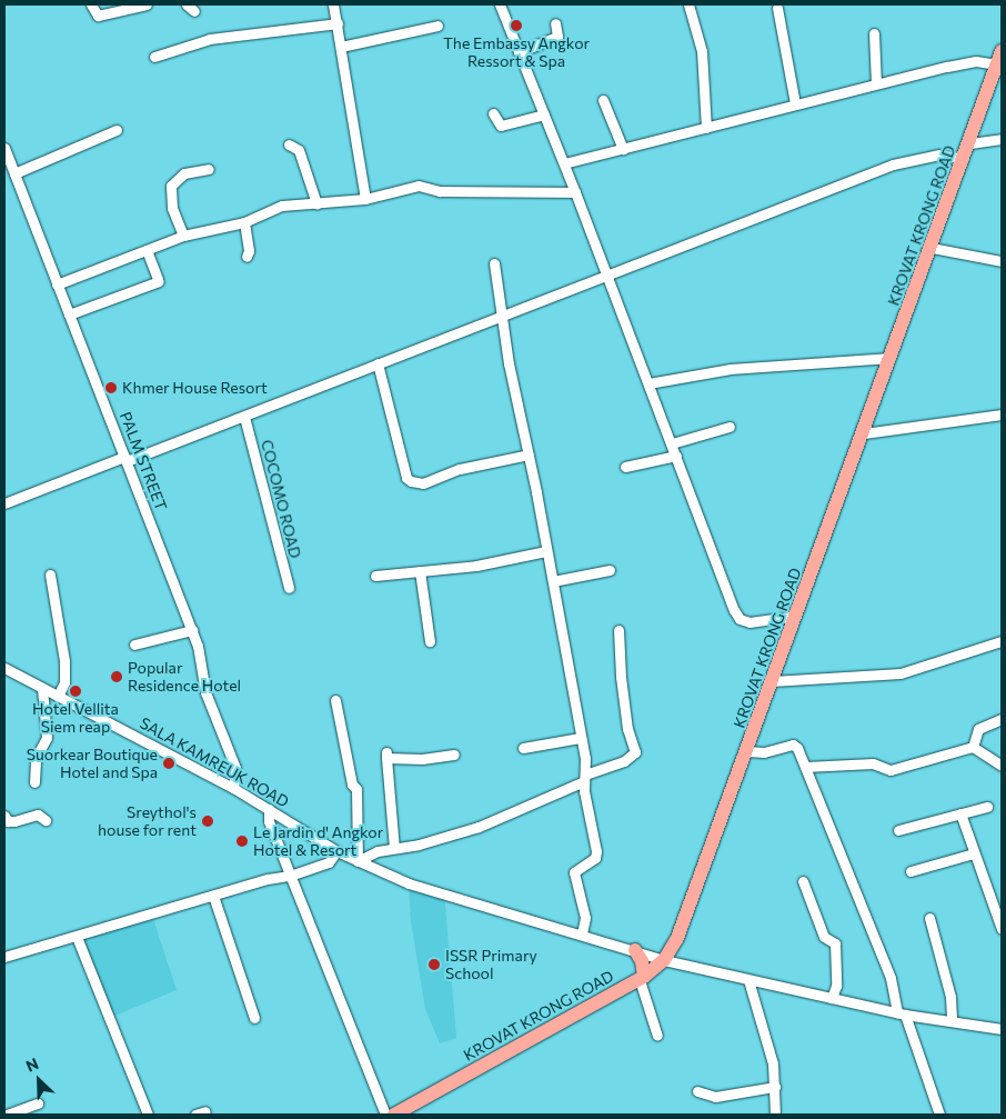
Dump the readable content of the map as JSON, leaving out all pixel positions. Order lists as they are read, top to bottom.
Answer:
{
  "streets": {
    "highway": ["KROVAT KRONG ROAD"],
    "street": ["PALM STREET", "COCOMO ROAD", "SALA KAMREUK ROAD"]
  },
  "crossings": [
    ["KROVAT KRONG ROAD", "SALA KAMREUK ROAD"],
    ["PALM STREET", "SALA KAMREUK ROAD"]
  ],
  "places": [
    "The Embassy Angkor Ressort & Spa",
    "Khmer House Resort",
    "Popular Residence Hotel",
    "Hotel Vellita Siem reap",
    "Suorkear Boutique Hotel and Spa",
    "Sreythol's house for rent",
    "Le Jardin d' Angkor Hotel & Resort",
    "ISSR Primary School"
  ],
  "north": "top left"
}
